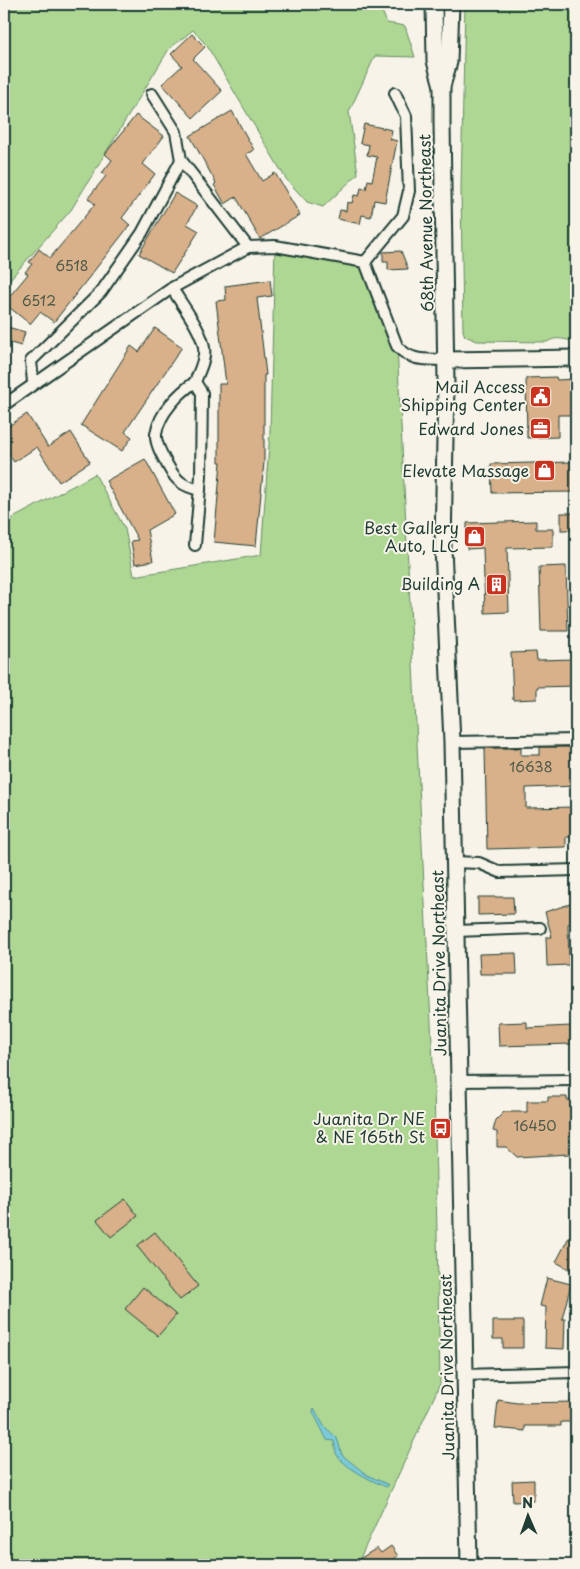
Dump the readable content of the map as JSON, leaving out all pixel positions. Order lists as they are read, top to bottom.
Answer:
{
  "streets": {
    "main road": ["68th Avenue Northeast", "Juanita Drive Northeast"]
  },
  "crossings": [
    ["68th Avenue Northeast", "Juanita Drive Northeast"]
  ],
  "places": {
    "public building": ["Mail Access Shipping Center"],
    "office": ["Edward Jones"],
    "shop": ["Elevate Massage", "Best Gallery Auto, LLC"],
    "building": ["Building A"],
    "bus stop": ["Juanita Dr NE & NE 165th St"]
  },
  "house_numbers": [
    "6518",
    "6512",
    "16638",
    "16450"
  ],
  "north": "top"
}
